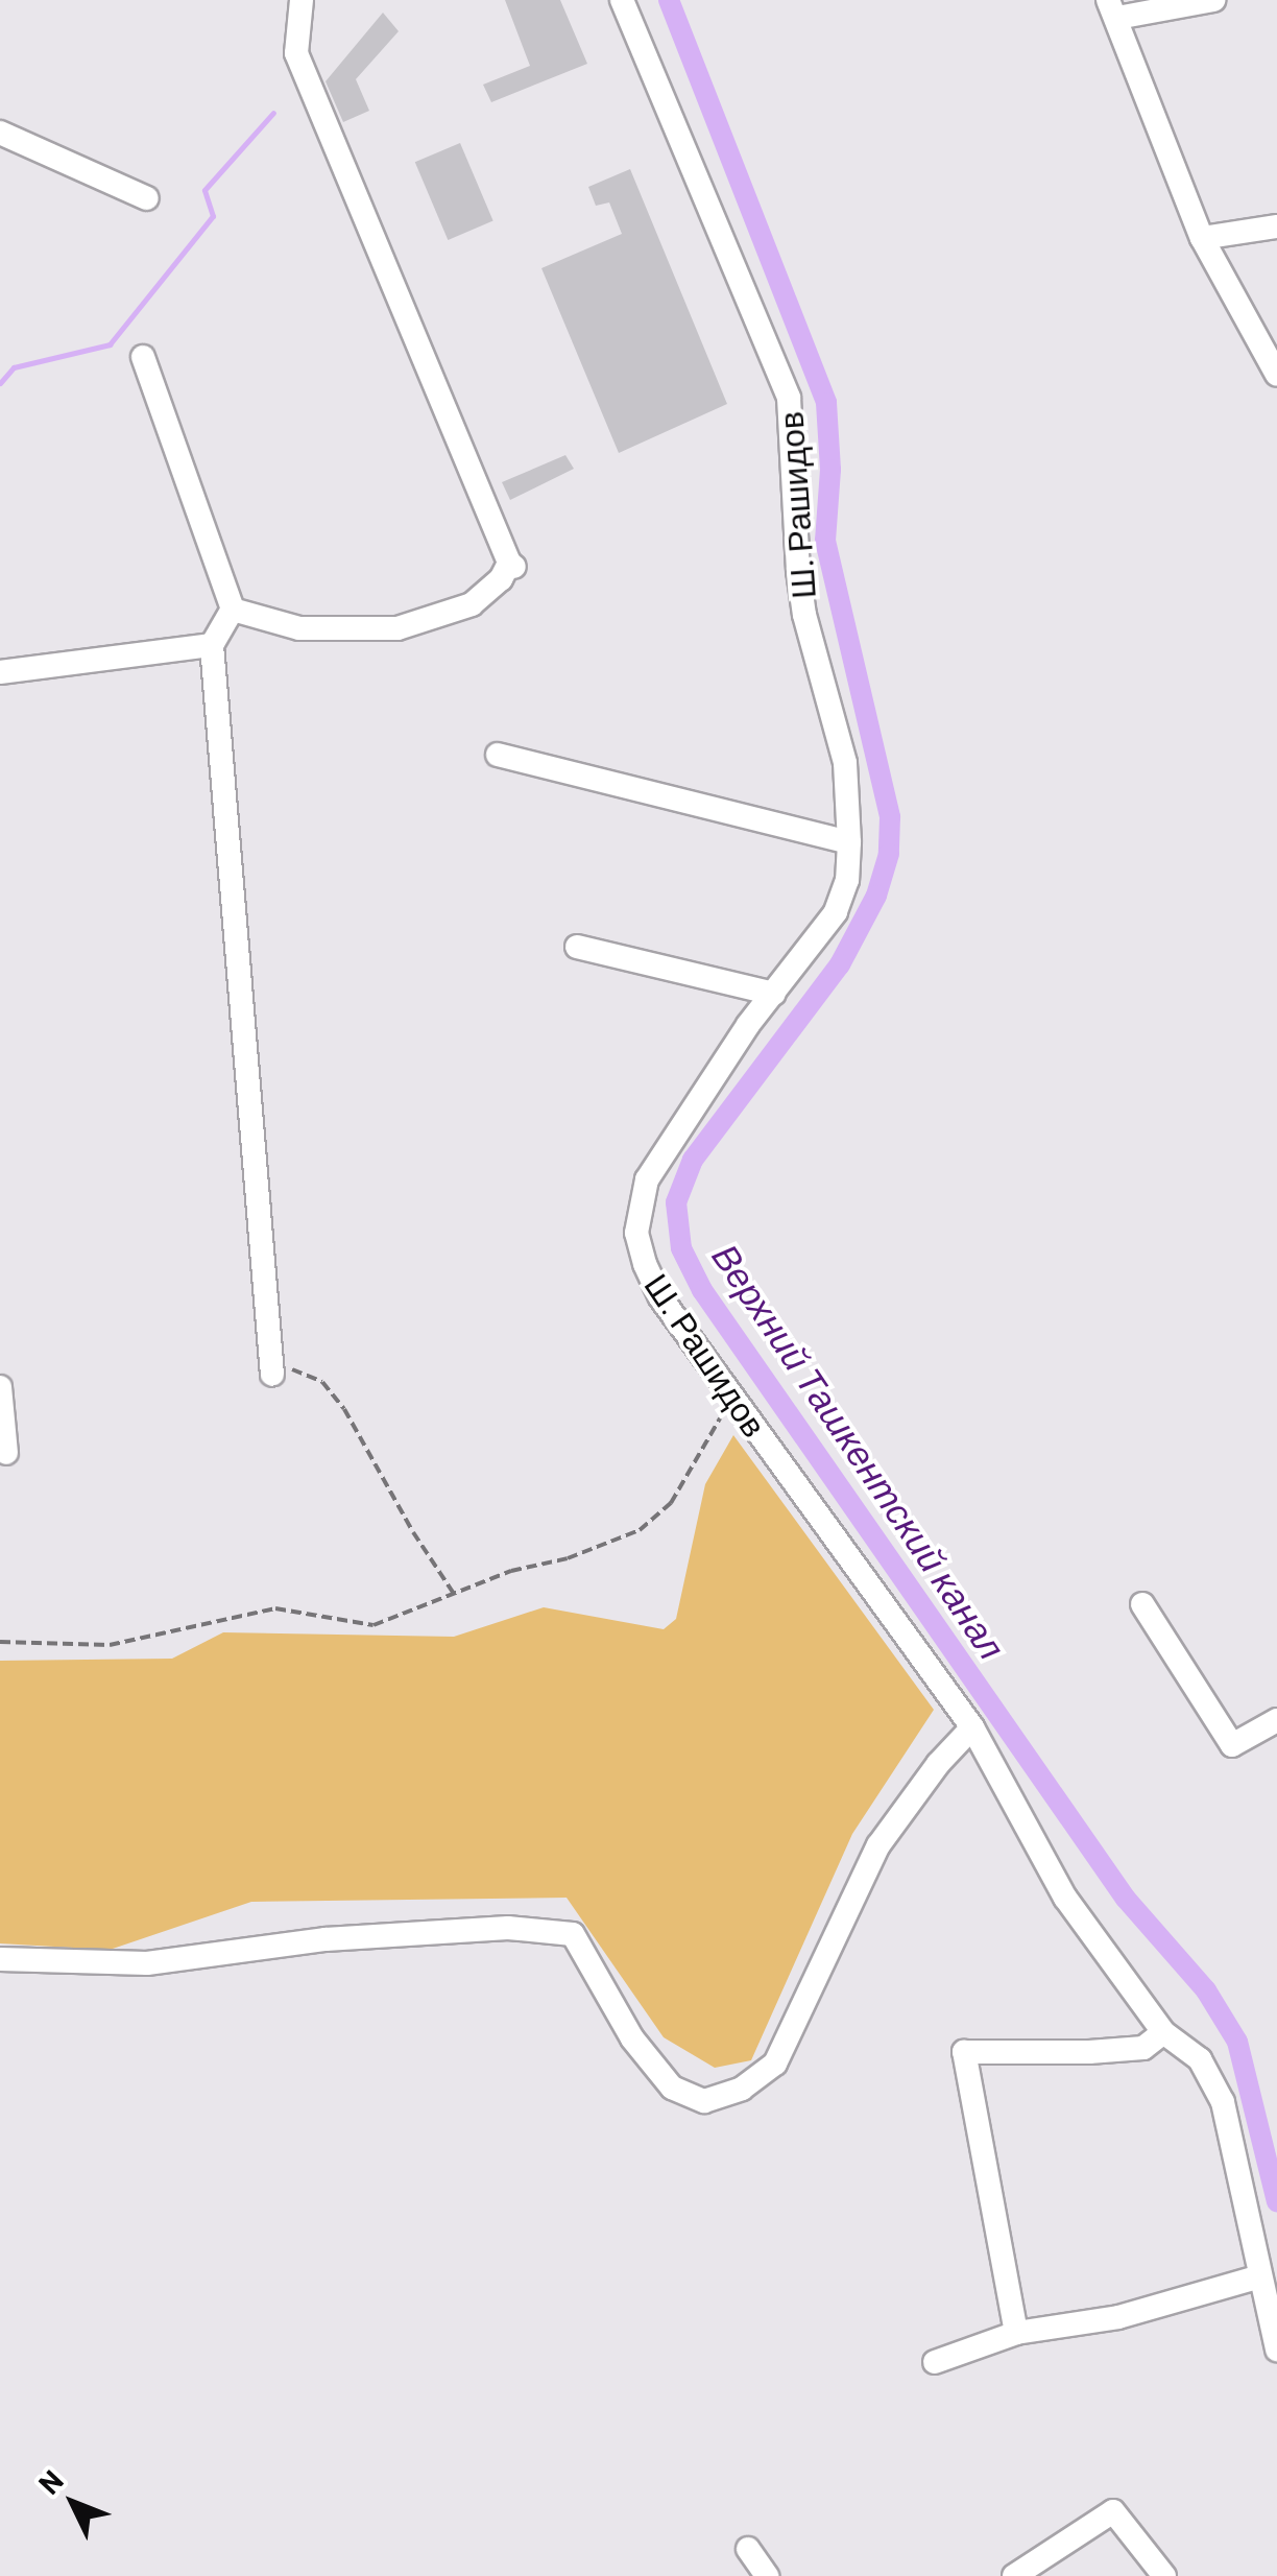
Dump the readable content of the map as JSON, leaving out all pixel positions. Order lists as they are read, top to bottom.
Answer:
{
  "streets": {
    "street": ["Ш. Рашидов"]
  },
  "water": ["Верхний Ташкентский канал"],
  "north": "top left"
}
